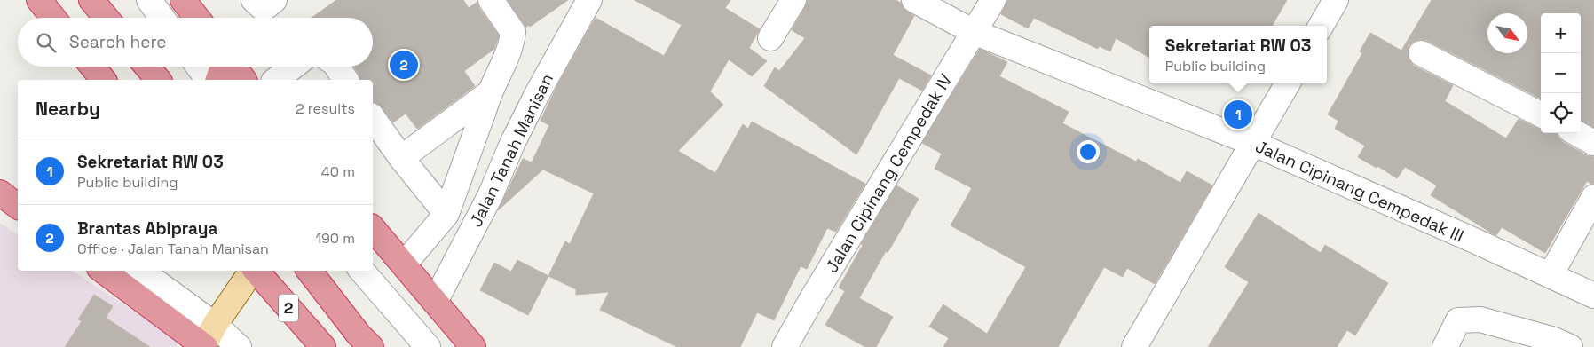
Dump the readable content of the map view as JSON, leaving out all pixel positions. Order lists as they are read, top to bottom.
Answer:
{
  "streets": {
    "highway": ["2"],
    "street": ["Jalan Tanah Manisan", "Jalan Cipinang Cempedak IV", "Jalan Cipinang Cempedak III"]
  },
  "crossings": [
    ["Jalan Cipinang Cempedak IV", "Jalan Cipinang Cempedak III"]
  ],
  "north": "bottom right",
  "page": {
    "map_buttons": ["+", "−"],
    "search": "Search here",
    "popup": ["Sekretariat RW 03", "Public building"],
    "pins": ["2", "1"],
    "heading": ["Nearby", "2 results"],
    "list": [
      {
        "mark": "1",
        "name": "Sekretariat RW 03",
        "note": "Public building",
        "value": "40 m"
      },
      {
        "mark": "2",
        "name": "Brantas Abipraya",
        "note": "Office · Jalan Tanah Manisan",
        "value": "190 m"
      }
    ]
  }
}
